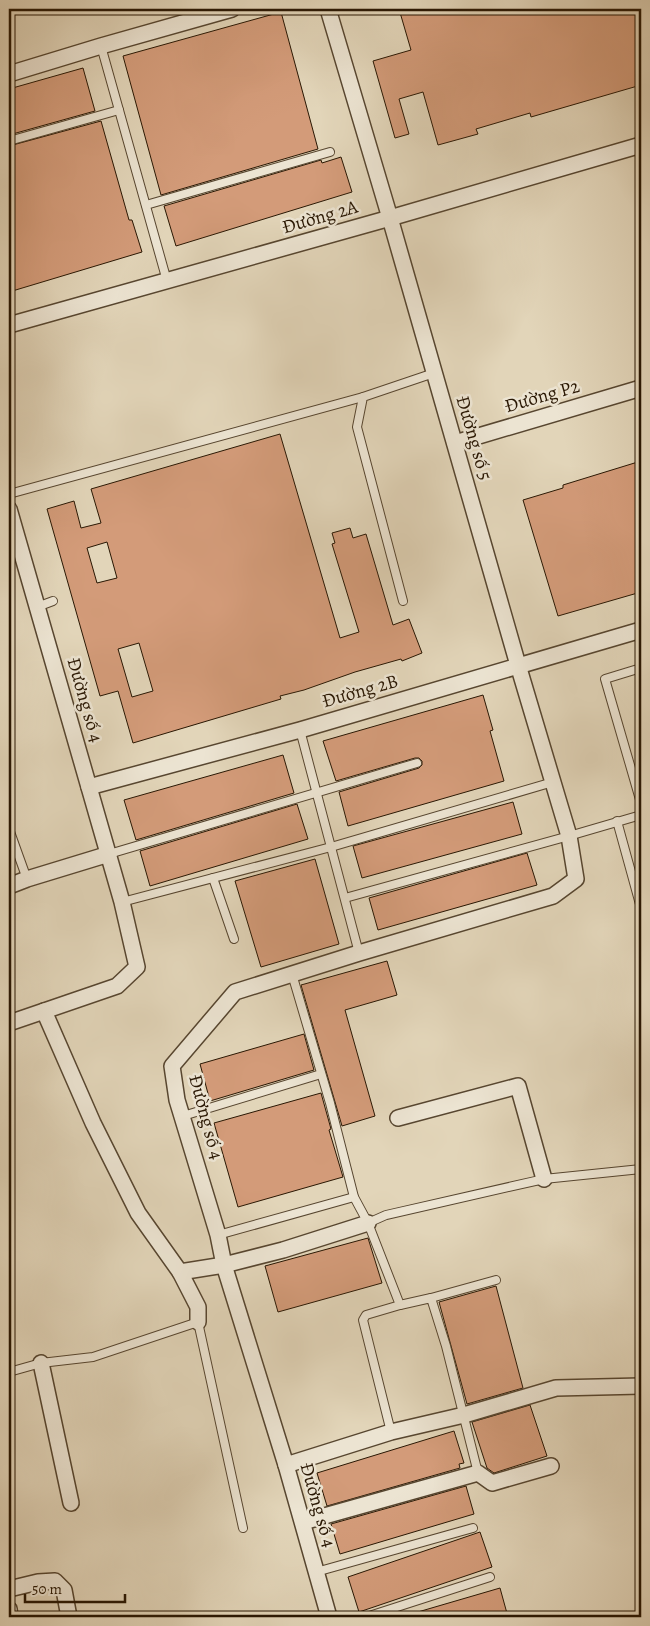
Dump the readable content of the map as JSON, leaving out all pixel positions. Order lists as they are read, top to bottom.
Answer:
{
  "streets": {
    "street": [
      "Đường 2A",
      "Đường P2",
      "Đường số 5",
      "Đường 2B",
      "Đường số 4"
    ]
  },
  "crossings": [
    ["Đường 2A", "Đường số 5"],
    ["Đường P2", "Đường số 5"],
    ["Đường số 5", "Đường 2B"],
    ["Đường số 5", "Đường số 4"],
    ["Đường 2B", "Đường số 4"]
  ],
  "scale_bar": "50 m"
}
